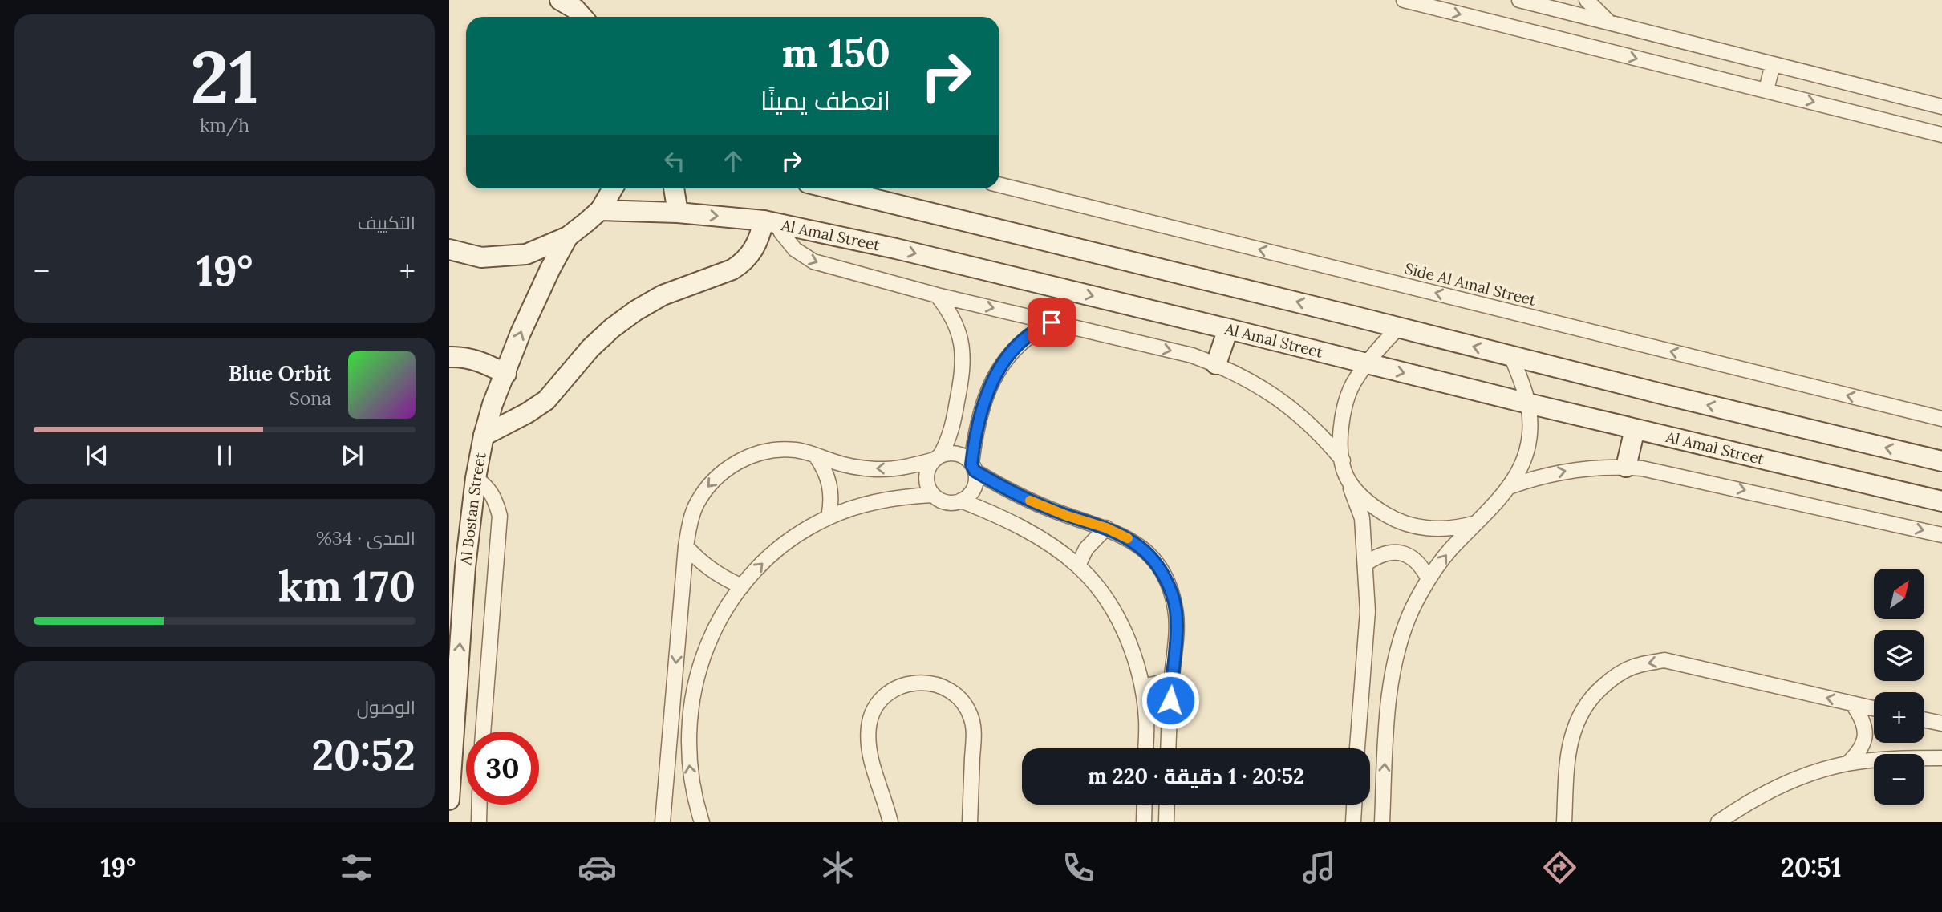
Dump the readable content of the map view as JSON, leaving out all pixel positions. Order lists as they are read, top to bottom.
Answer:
{
  "streets": {
    "main road": ["Al Amal Street", "Al Bostan Street"],
    "street": ["Side Al Amal Street"]
  },
  "one_way": ["Al Bostan Street"],
  "north": "top right",
  "page": {
    "tile": [
      ["21", "km/h"],
      "التكييف",
      ["المدى · 34%", "170 km"],
      ["الوصول", "20:52"]
    ],
    "turn": ["150 m", "انعطف يمينًا"],
    "heat": ["−", "19°", "+"],
    "song": ["Blue Orbit", "Sona"],
    "map_buttons": ["+", "−"],
    "limit": "30",
    "trip": "20:52 · 1 دقيقة · 220 m",
    "tabs": ["20:51", "19°"]
  }
}
